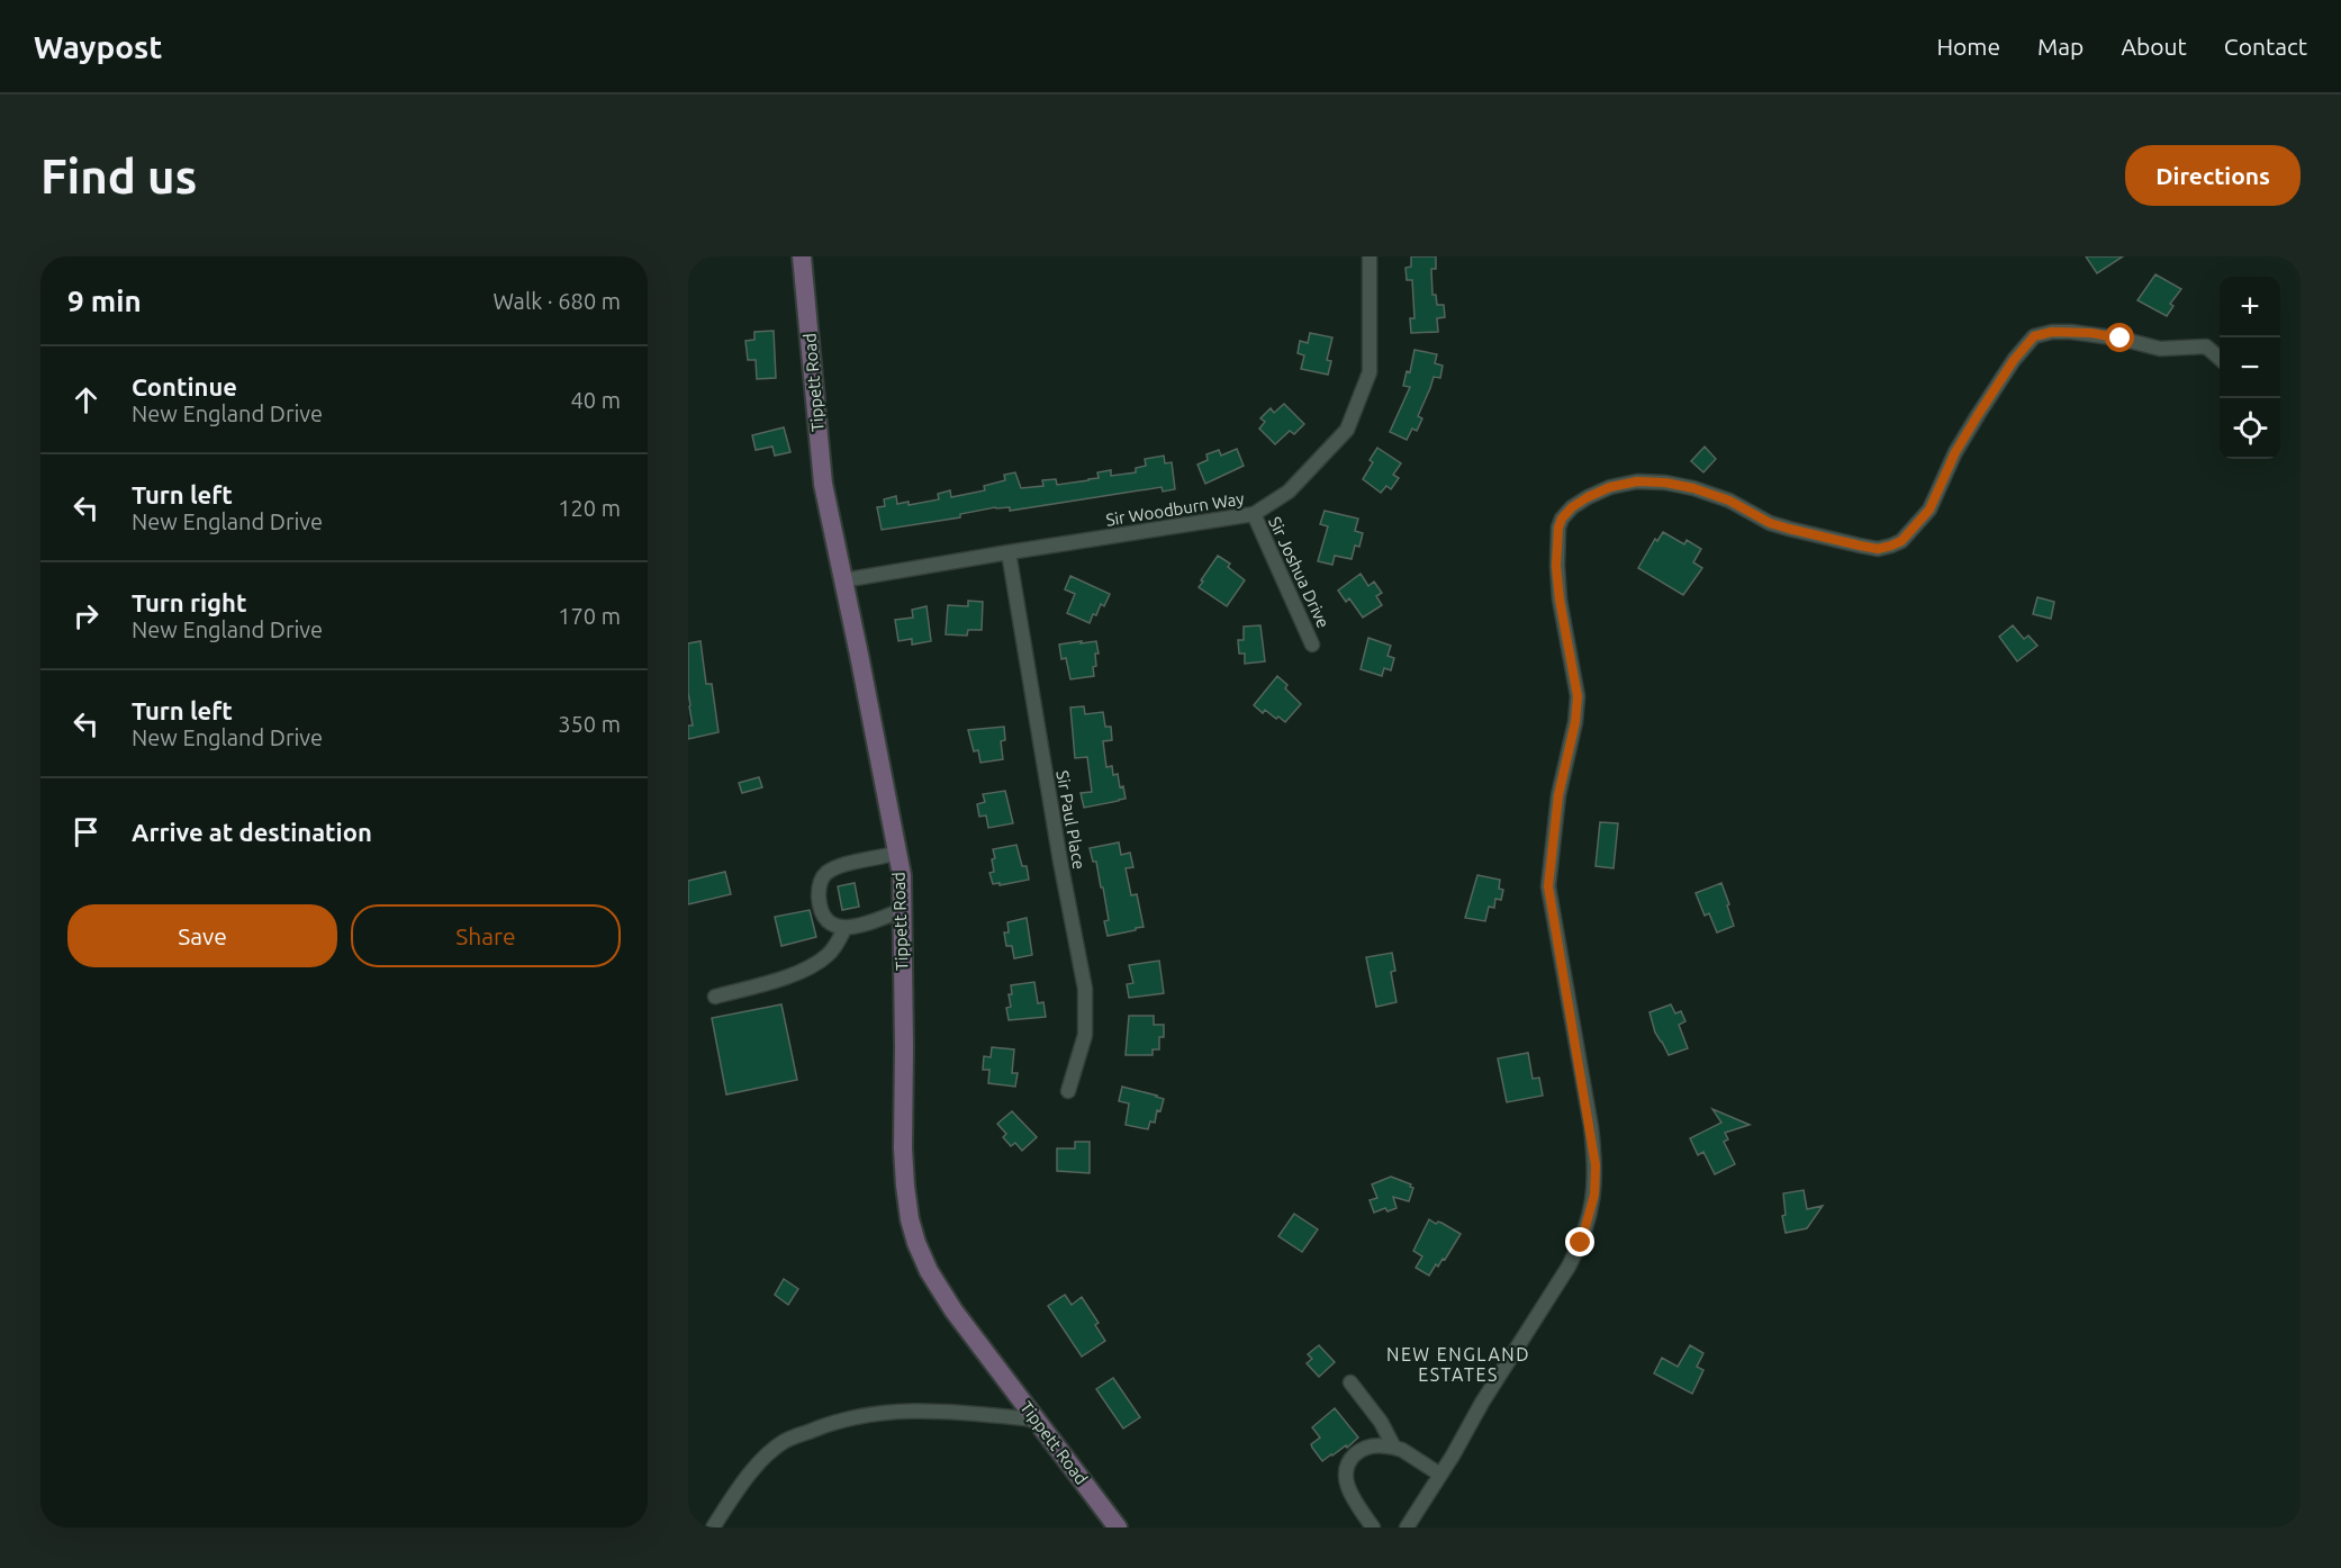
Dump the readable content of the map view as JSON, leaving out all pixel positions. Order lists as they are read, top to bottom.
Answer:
{
  "streets": {
    "street": [
      "Tippett Road",
      "Sir Woodburn Way",
      "Sir Joshua Drive",
      "Sir Paul Place"
    ]
  },
  "crossings": [
    ["Tippett Road", "Sir Woodburn Way"],
    ["Sir Woodburn Way", "Sir Joshua Drive"],
    ["Sir Woodburn Way", "Sir Paul Place"]
  ],
  "districts": ["NEW ENGLAND ESTATES"],
  "page": {
    "header": "Waypost",
    "nav": [
      "Home",
      "Map",
      "About",
      "Contact"
    ],
    "buttons": [
      "Directions",
      ["Save", "Share"]
    ],
    "title": "Find us",
    "heading": ["9 min", "Walk · 680 m"],
    "map_buttons": ["+", "−"],
    "list": [
      ["Continue", "New England Drive", "40 m"],
      ["Turn left", "New England Drive", "120 m"],
      ["Turn right", "New England Drive", "170 m"],
      ["Turn left", "New England Drive", "350 m"],
      "Arrive at destination"
    ]
  }
}
